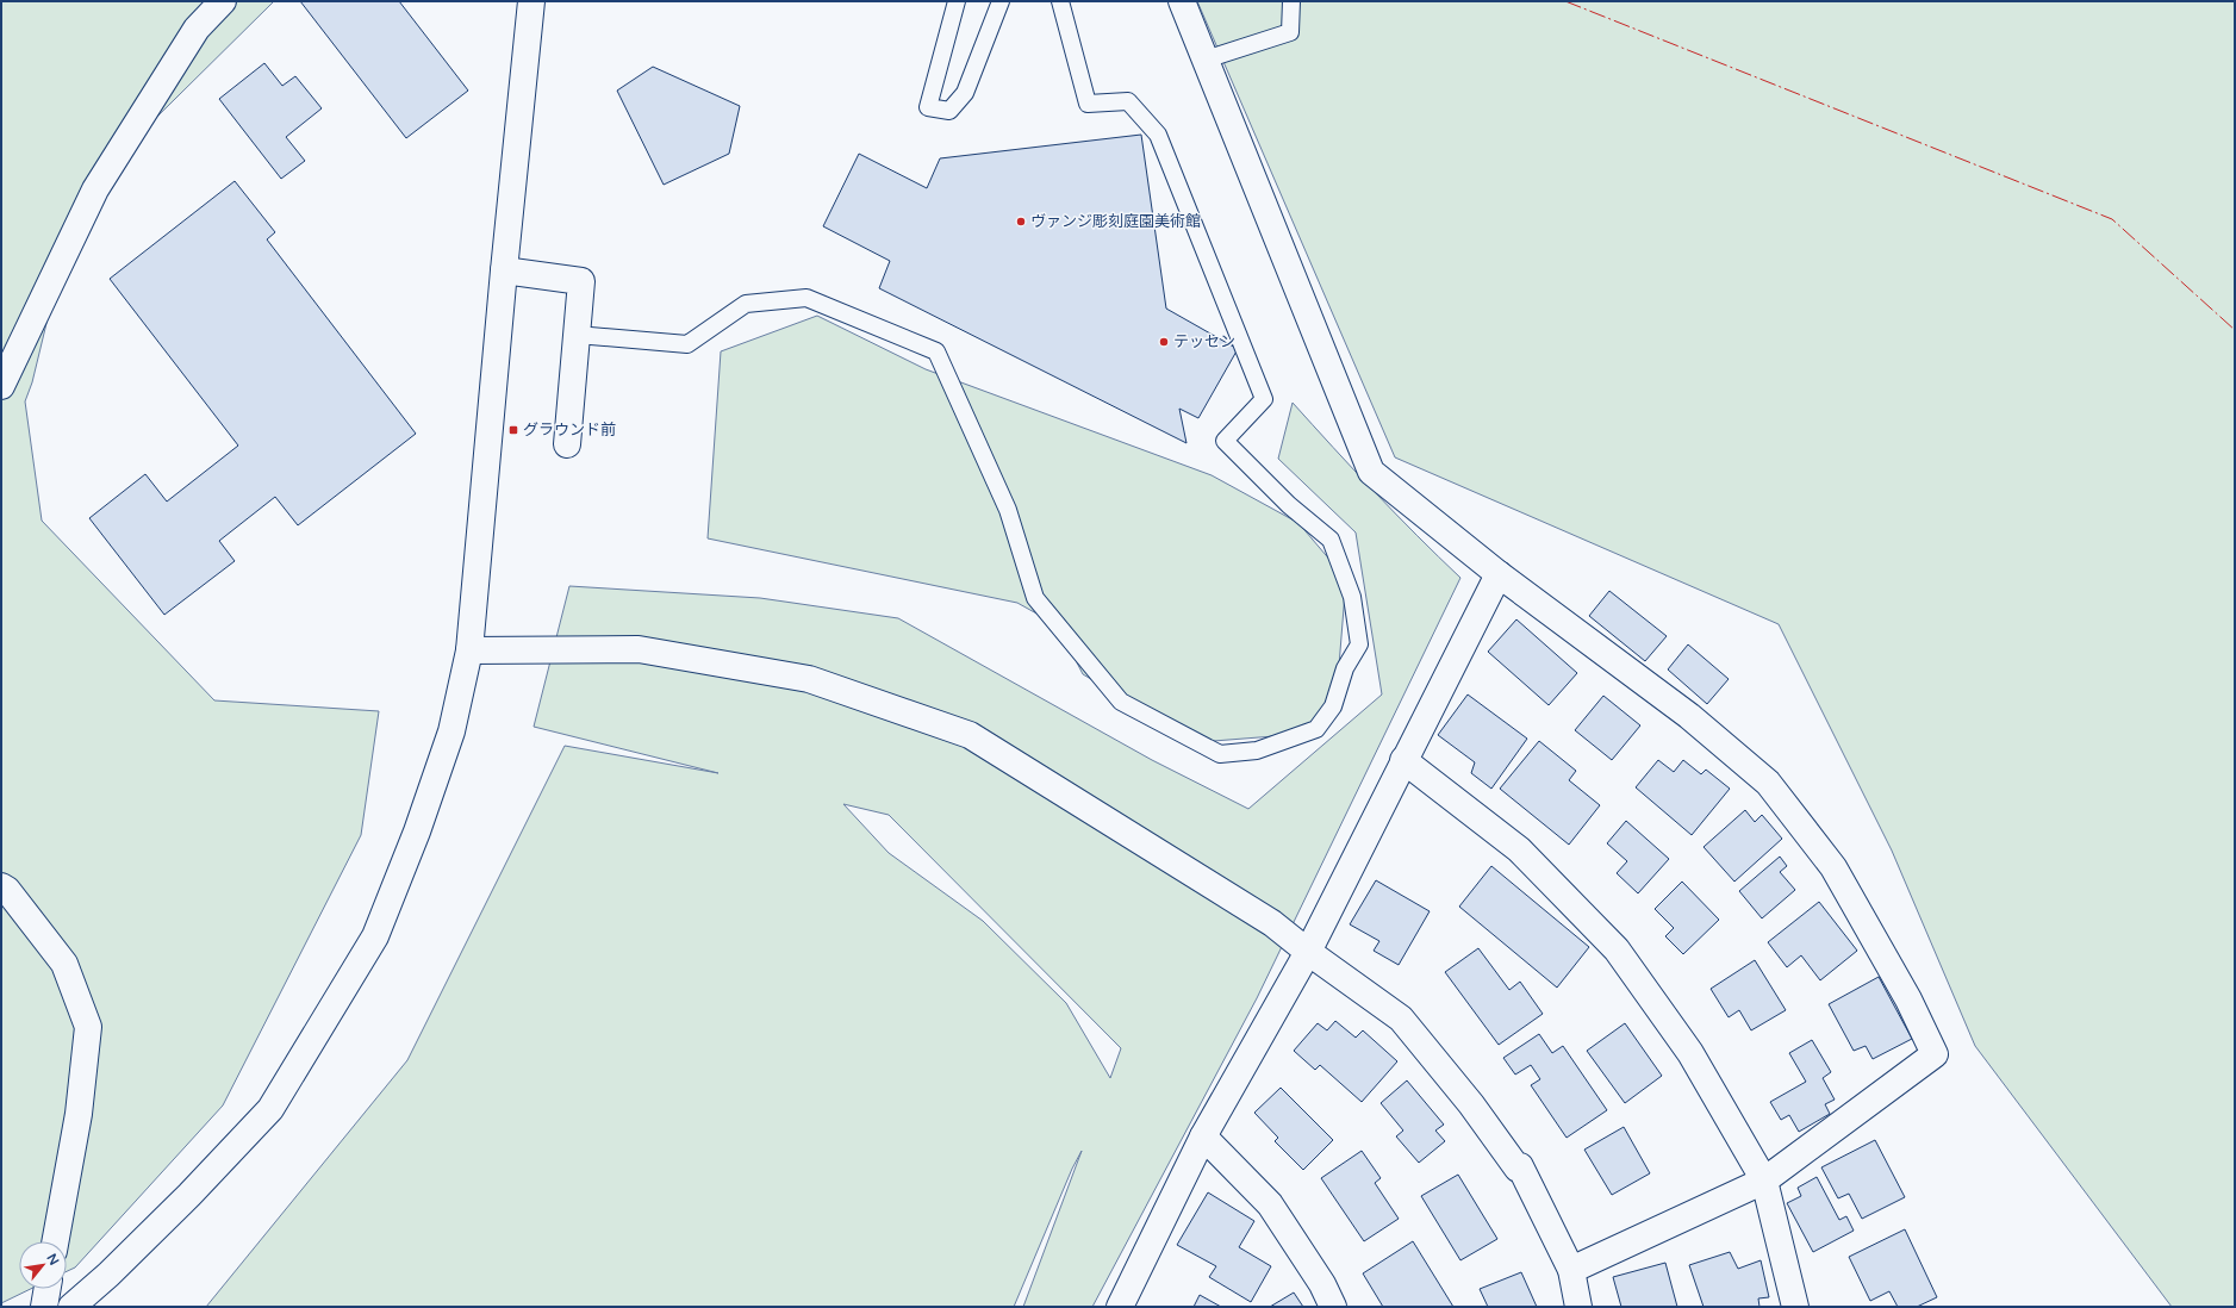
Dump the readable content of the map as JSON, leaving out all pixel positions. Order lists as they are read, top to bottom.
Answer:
{
  "places": {
    "other": ["ヴァンジ彫刻庭園美術館", "テッセン"],
    "transit": ["グラウンド前"]
  },
  "north": "top right"
}
